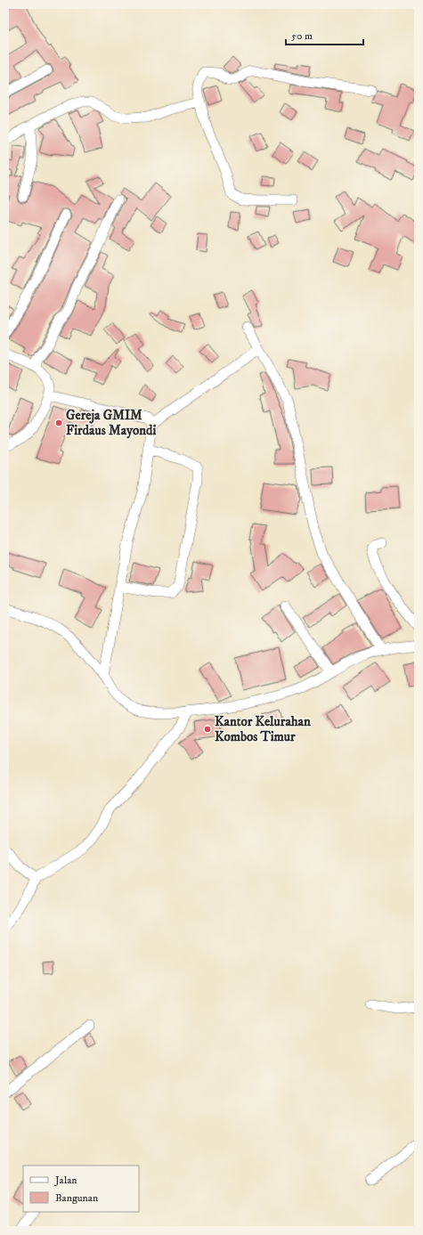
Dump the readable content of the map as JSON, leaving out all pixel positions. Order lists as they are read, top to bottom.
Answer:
{
  "places": ["Gereja GMIM Firdaus Mayondi", "Kantor Kelurahan Kombos Timur"],
  "legend": ["Jalan", "Bangunan"],
  "scale_bar": "50 m"
}
